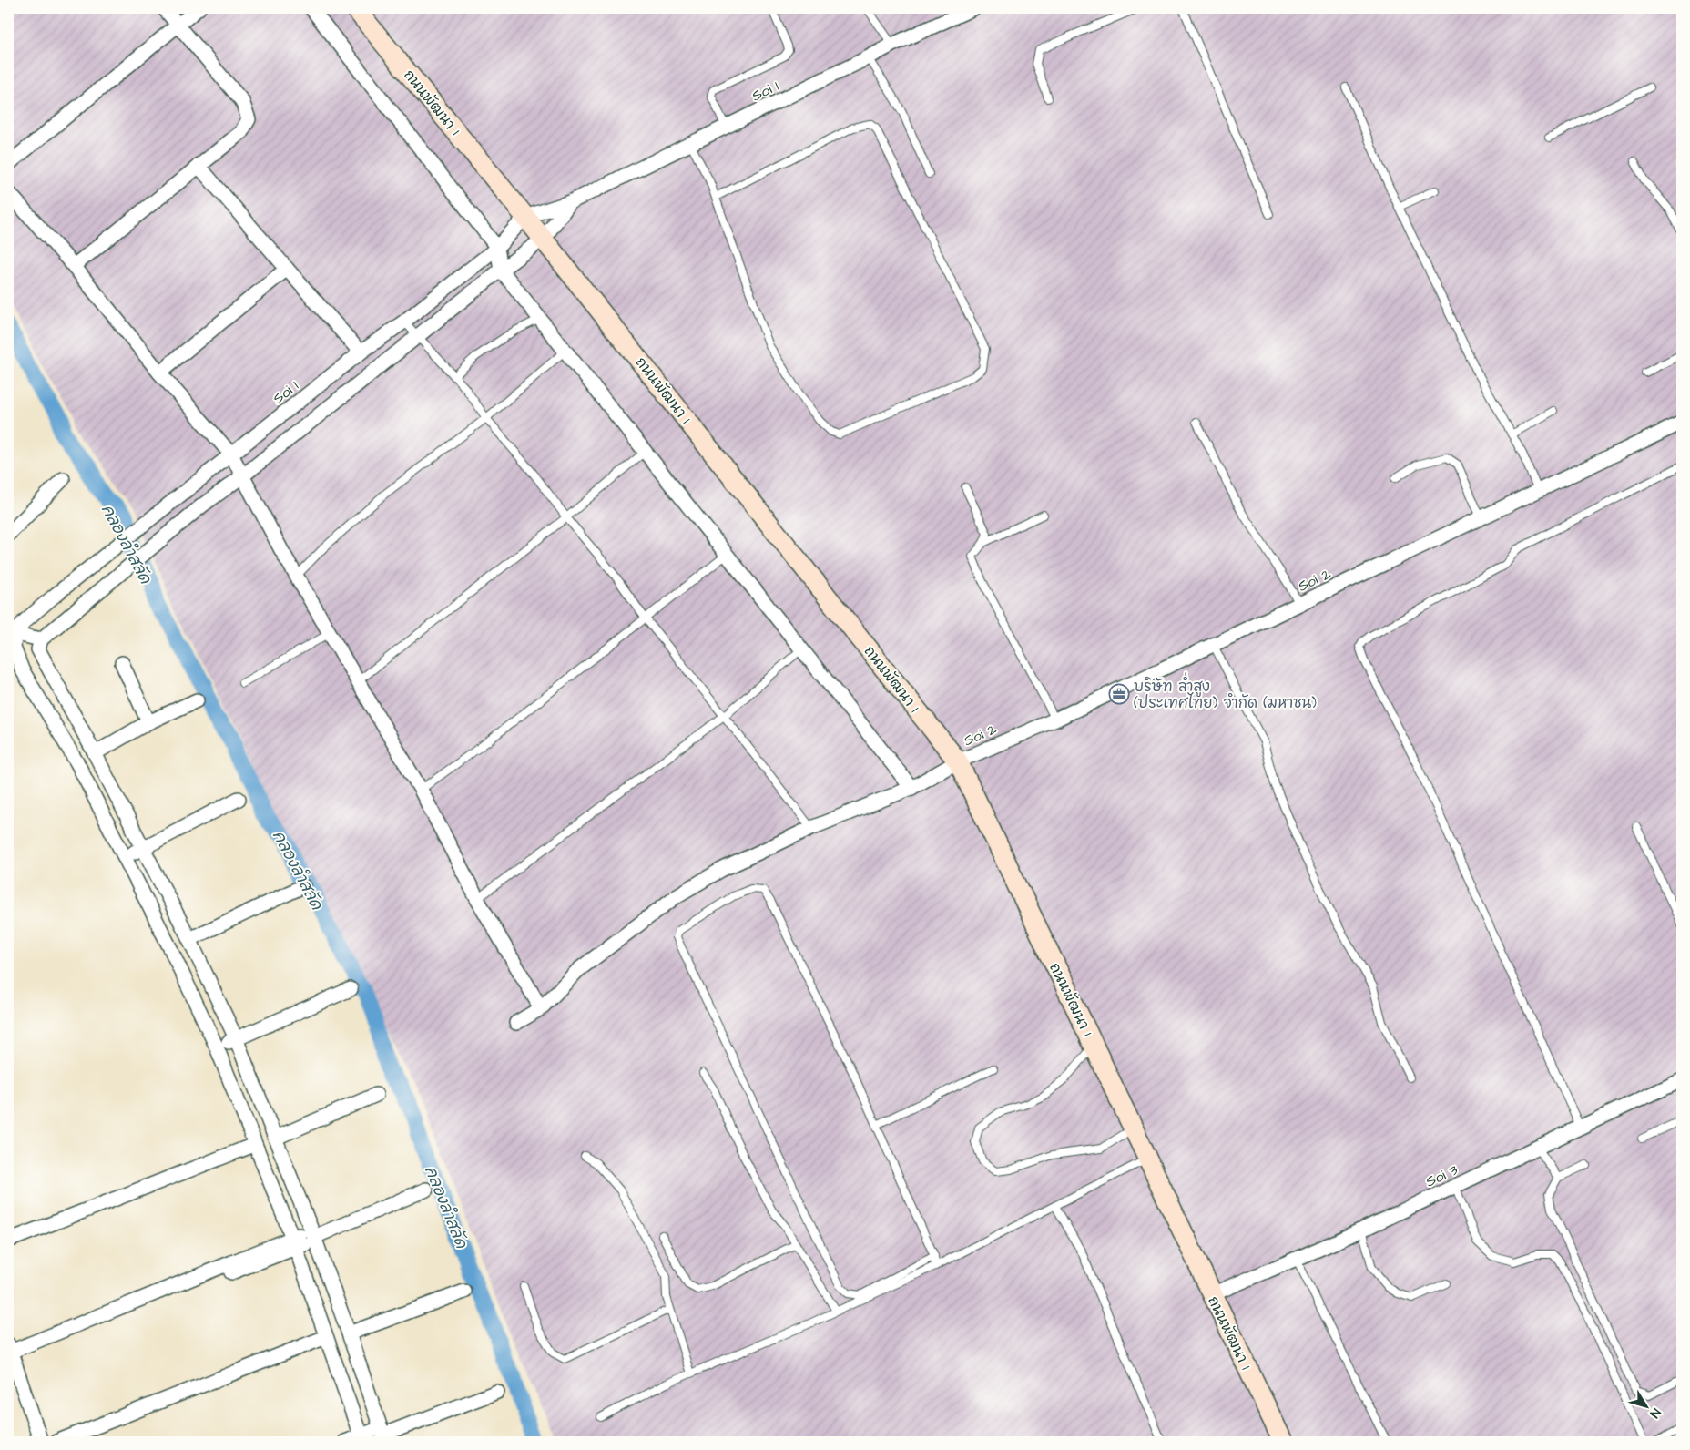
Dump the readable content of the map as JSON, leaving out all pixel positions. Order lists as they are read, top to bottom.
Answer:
{
  "streets": {
    "main road": ["ถนนพัฒนา 1"],
    "street": ["Soi 1", "Soi 2", "Soi 3"]
  },
  "crossings": [
    ["Soi 1", "ถนนพัฒนา 1"],
    ["ถนนพัฒนา 1", "Soi 2"],
    ["ถนนพัฒนา 1", "Soi 3"]
  ],
  "water": ["คลองลำสลัด"],
  "places": {
    "office": ["บริษัท ล่ำสูง (ประเทศไทย) จำกัด (มหาชน)"]
  },
  "north": "bottom right"
}
